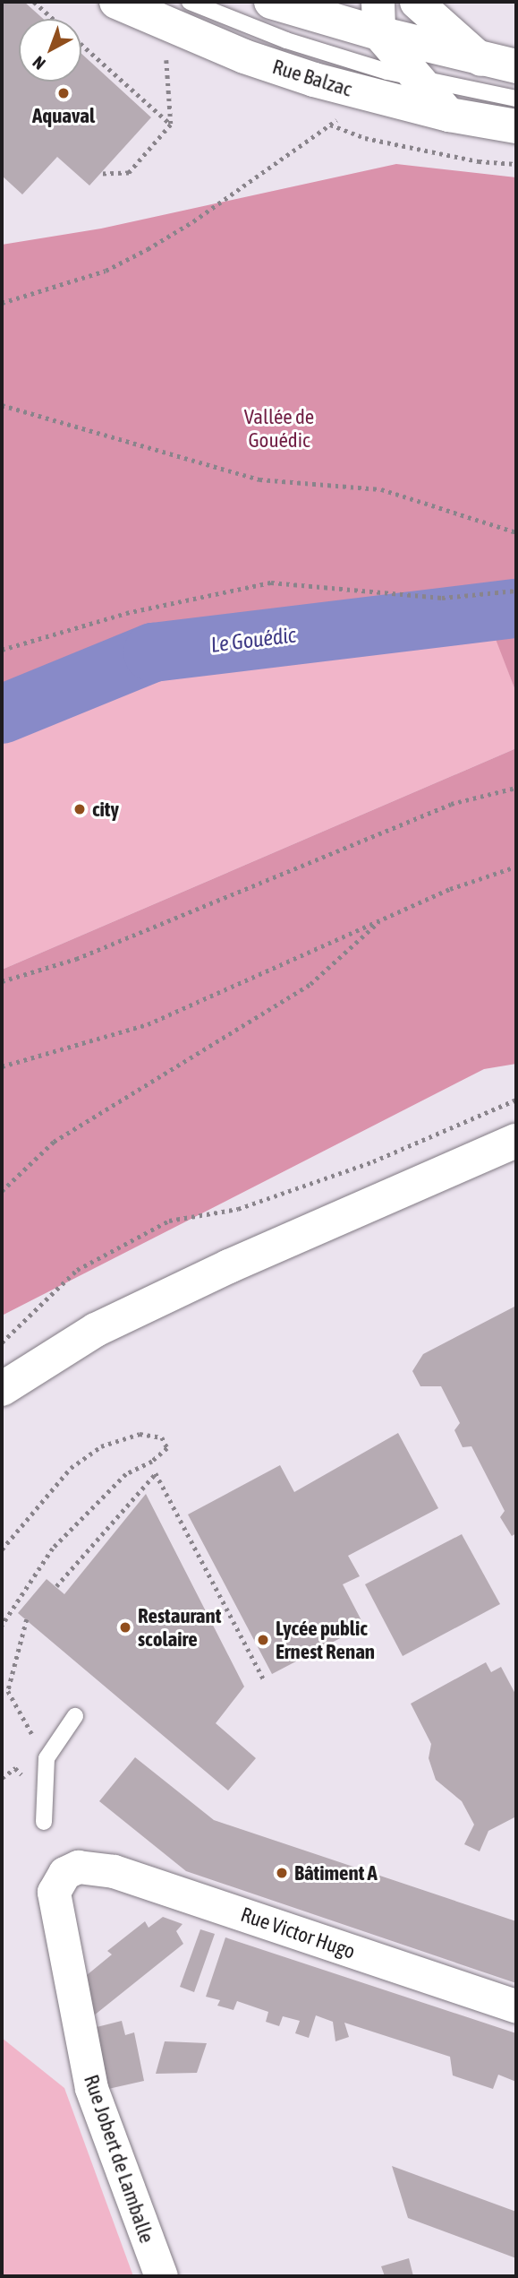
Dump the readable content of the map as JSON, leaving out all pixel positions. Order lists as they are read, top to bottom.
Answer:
{
  "streets": {
    "street": ["Rue Balzac", "Rue Victor Hugo", "Rue Jobert de Lamballe"]
  },
  "crossings": [
    ["Rue Victor Hugo", "Rue Jobert de Lamballe"]
  ],
  "water": ["Le Gouédic"],
  "parks": ["Vallée de Gouédic"],
  "places": [
    "Aquaval",
    "city",
    "Restaurant scolaire",
    "Lycée public Ernest Renan",
    "Bâtiment A"
  ],
  "north": "bottom left"
}
